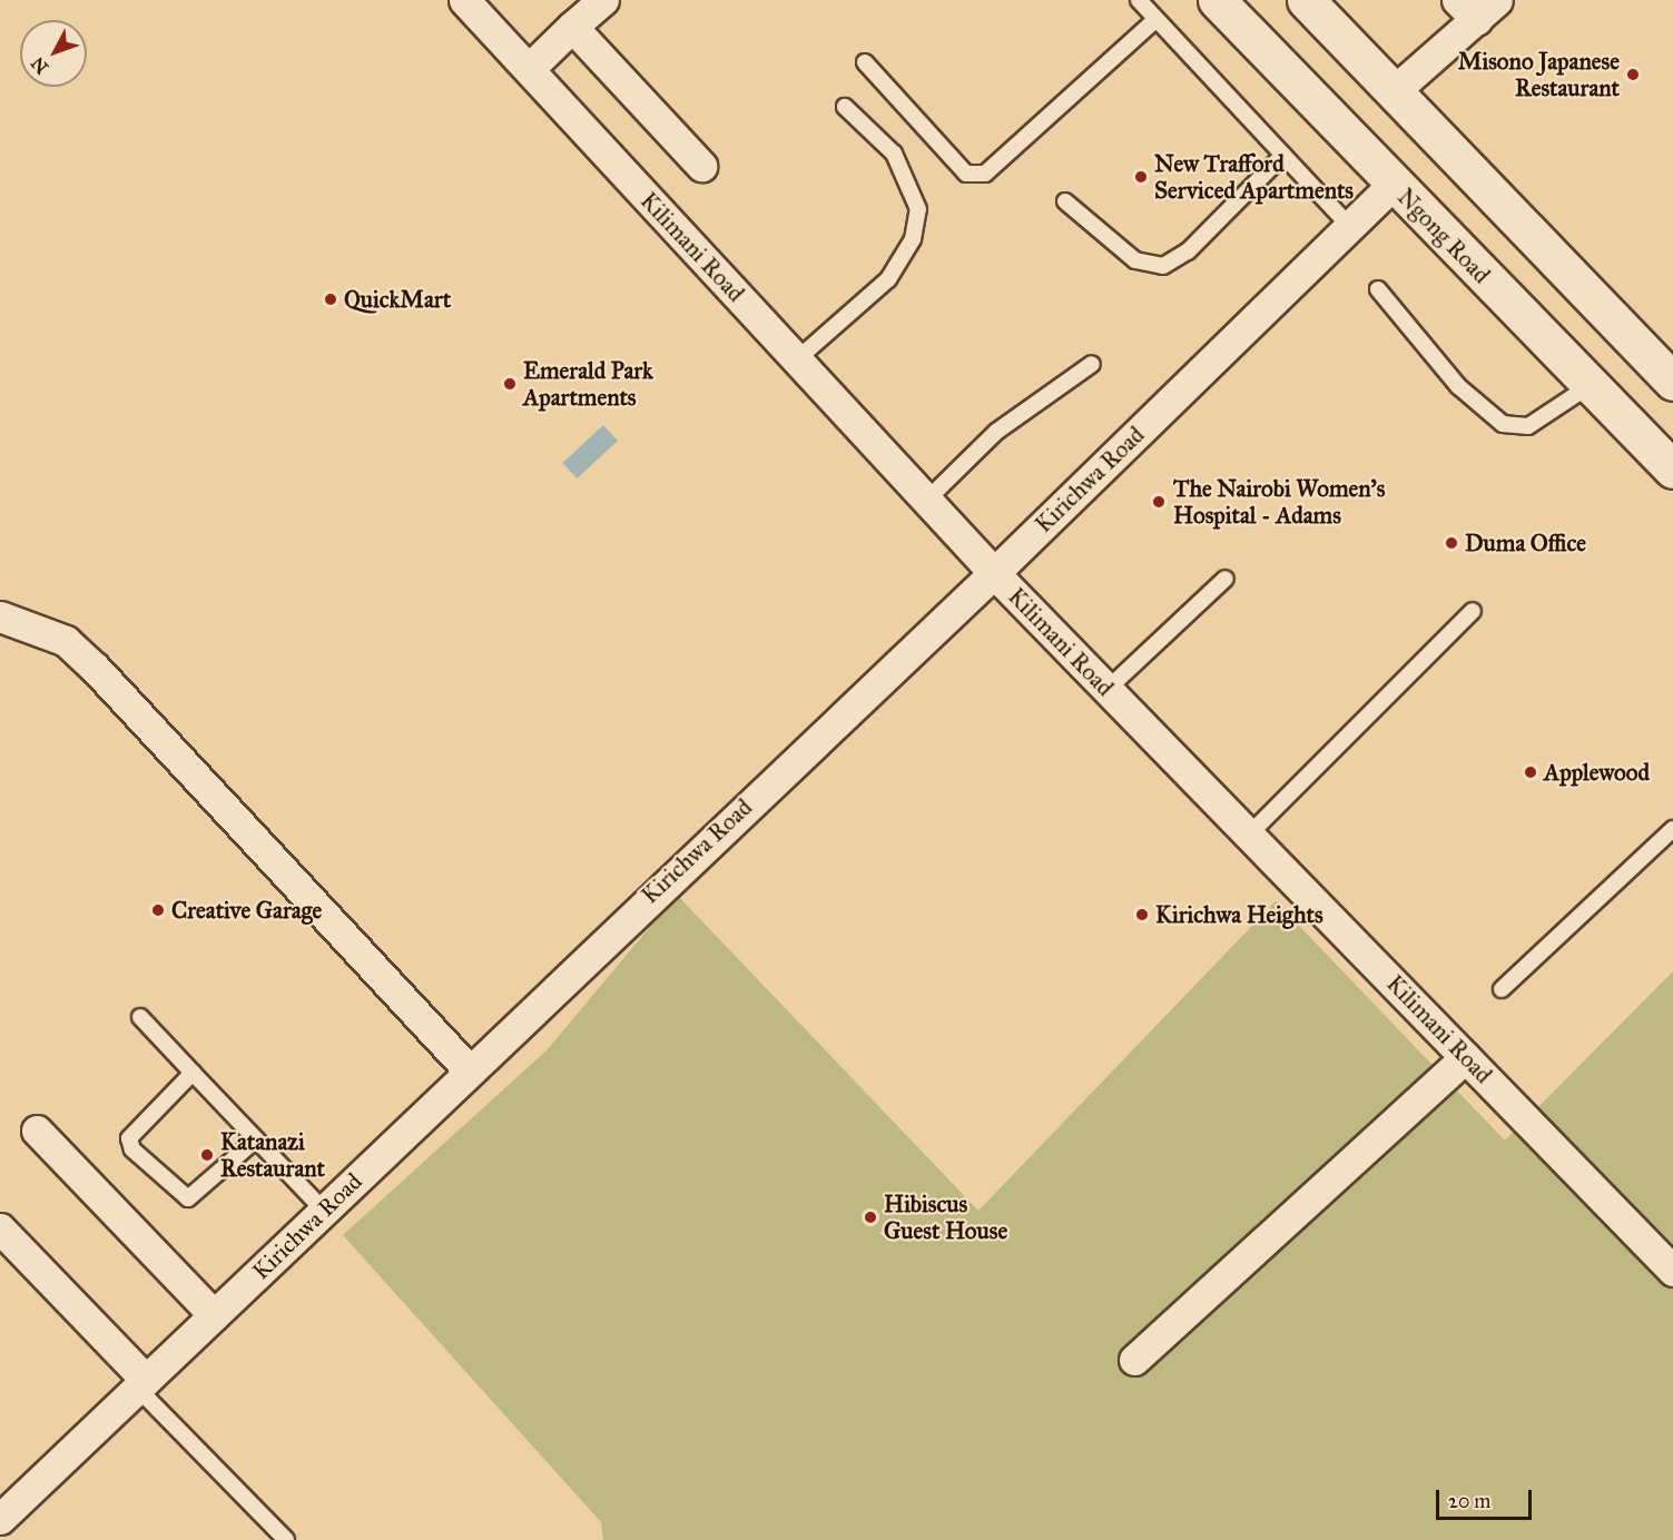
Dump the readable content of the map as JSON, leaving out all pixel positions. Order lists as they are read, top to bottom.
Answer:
{
  "streets": {
    "main road": ["Ngong Road"],
    "street": ["Kilimani Road", "Kirichwa Road"]
  },
  "crossings": [
    ["Ngong Road", "Kirichwa Road"],
    ["Kilimani Road", "Kirichwa Road"]
  ],
  "places": [
    "Misono Japanese Restaurant",
    "New Trafford Serviced Apartments",
    "QuickMart",
    "Emerald Park Apartments",
    "The Nairobi Women's Hospital - Adams",
    "Duma Office",
    "Applewood",
    "Creative Garage",
    "Kirichwa Heights",
    "Katanazi Restaurant",
    "Hibiscus Guest House"
  ],
  "scale_bar": "20 m",
  "north": "bottom left"
}
